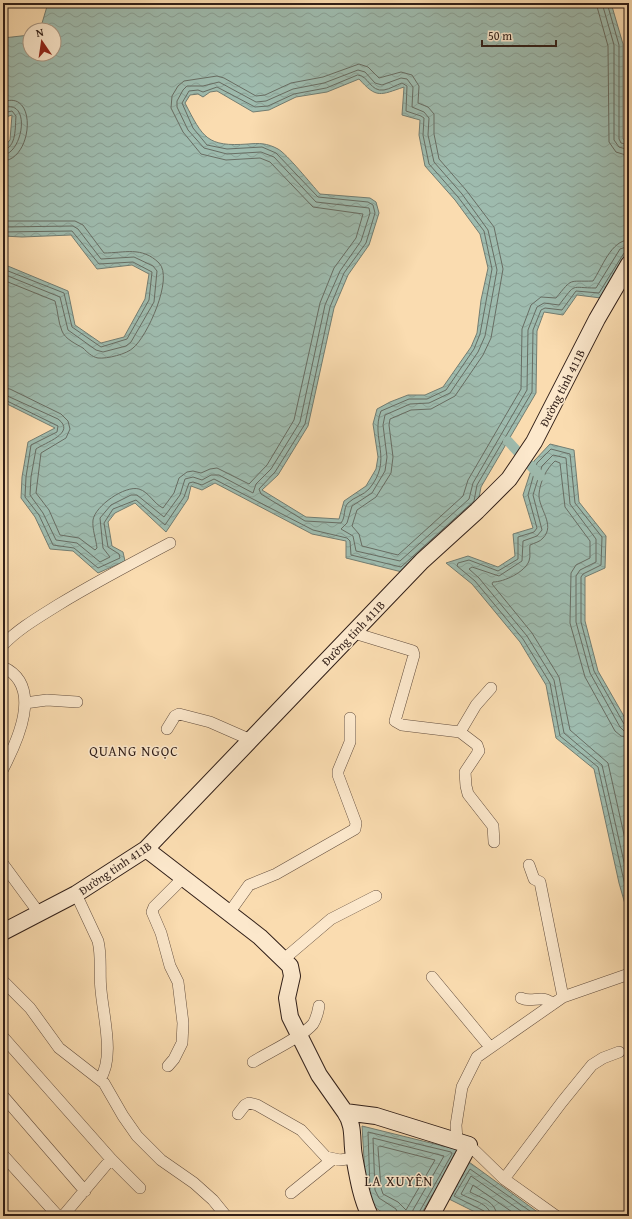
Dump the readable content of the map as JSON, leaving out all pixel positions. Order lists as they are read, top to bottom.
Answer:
{
  "streets": {
    "main road": ["Đường tỉnh 411B"]
  },
  "districts": ["QUANG NGỌC", "LA XUYÊN"],
  "scale_bar": "50 m",
  "north": "top"
}
